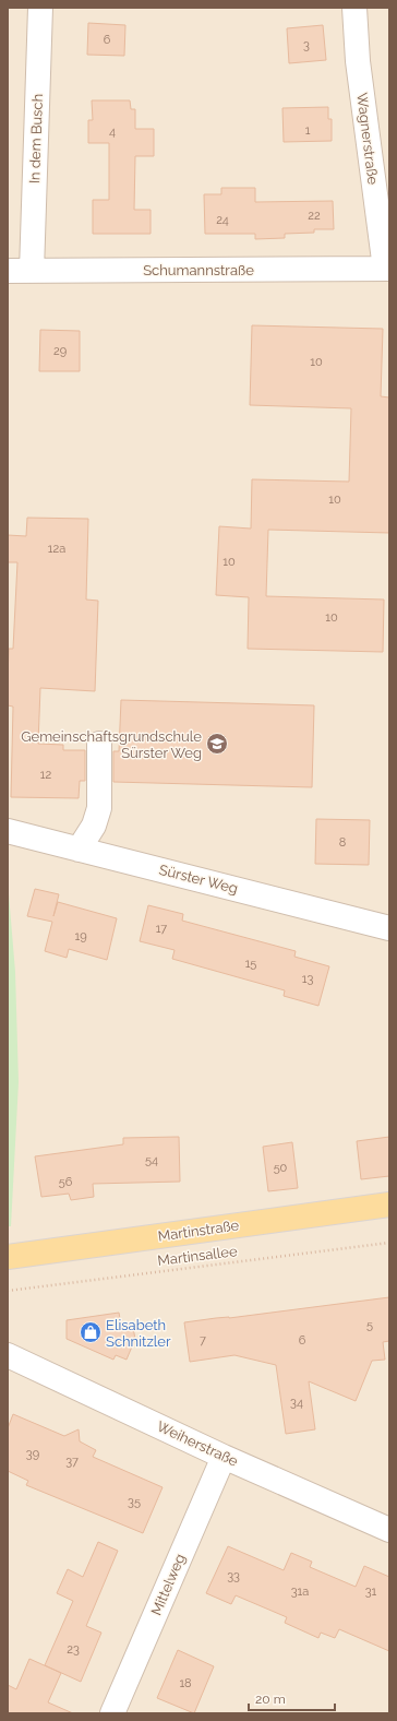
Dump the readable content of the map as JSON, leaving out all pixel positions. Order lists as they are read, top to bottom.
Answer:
{
  "streets": {
    "main road": ["Martinstraße"],
    "street": [
      "In dem Busch",
      "Wagnerstraße",
      "Schumannstraße",
      "Sürster Weg",
      "Weiherstraße",
      "Mittelweg"
    ],
    "path": ["Martinsallee"]
  },
  "crossings": [
    ["In dem Busch", "Schumannstraße"],
    ["Wagnerstraße", "Schumannstraße"],
    ["Weiherstraße", "Mittelweg"]
  ],
  "places": {
    "school or university": ["Gemeinschaftsgrundschule Sürster Weg"],
    "shop": ["Elisabeth Schnitzler"]
  },
  "house_numbers": [
    "6",
    "3",
    "1",
    "4",
    "22",
    "24",
    "29",
    "10",
    "10",
    "12a",
    "10",
    "10",
    "12",
    "8",
    "17",
    "19",
    "15",
    "13",
    "54",
    "50",
    "56",
    "5",
    "7",
    "6",
    "34",
    "39",
    "37",
    "35",
    "33",
    "31a",
    "31",
    "23",
    "18"
  ],
  "scale_bar": "20 m"
}
